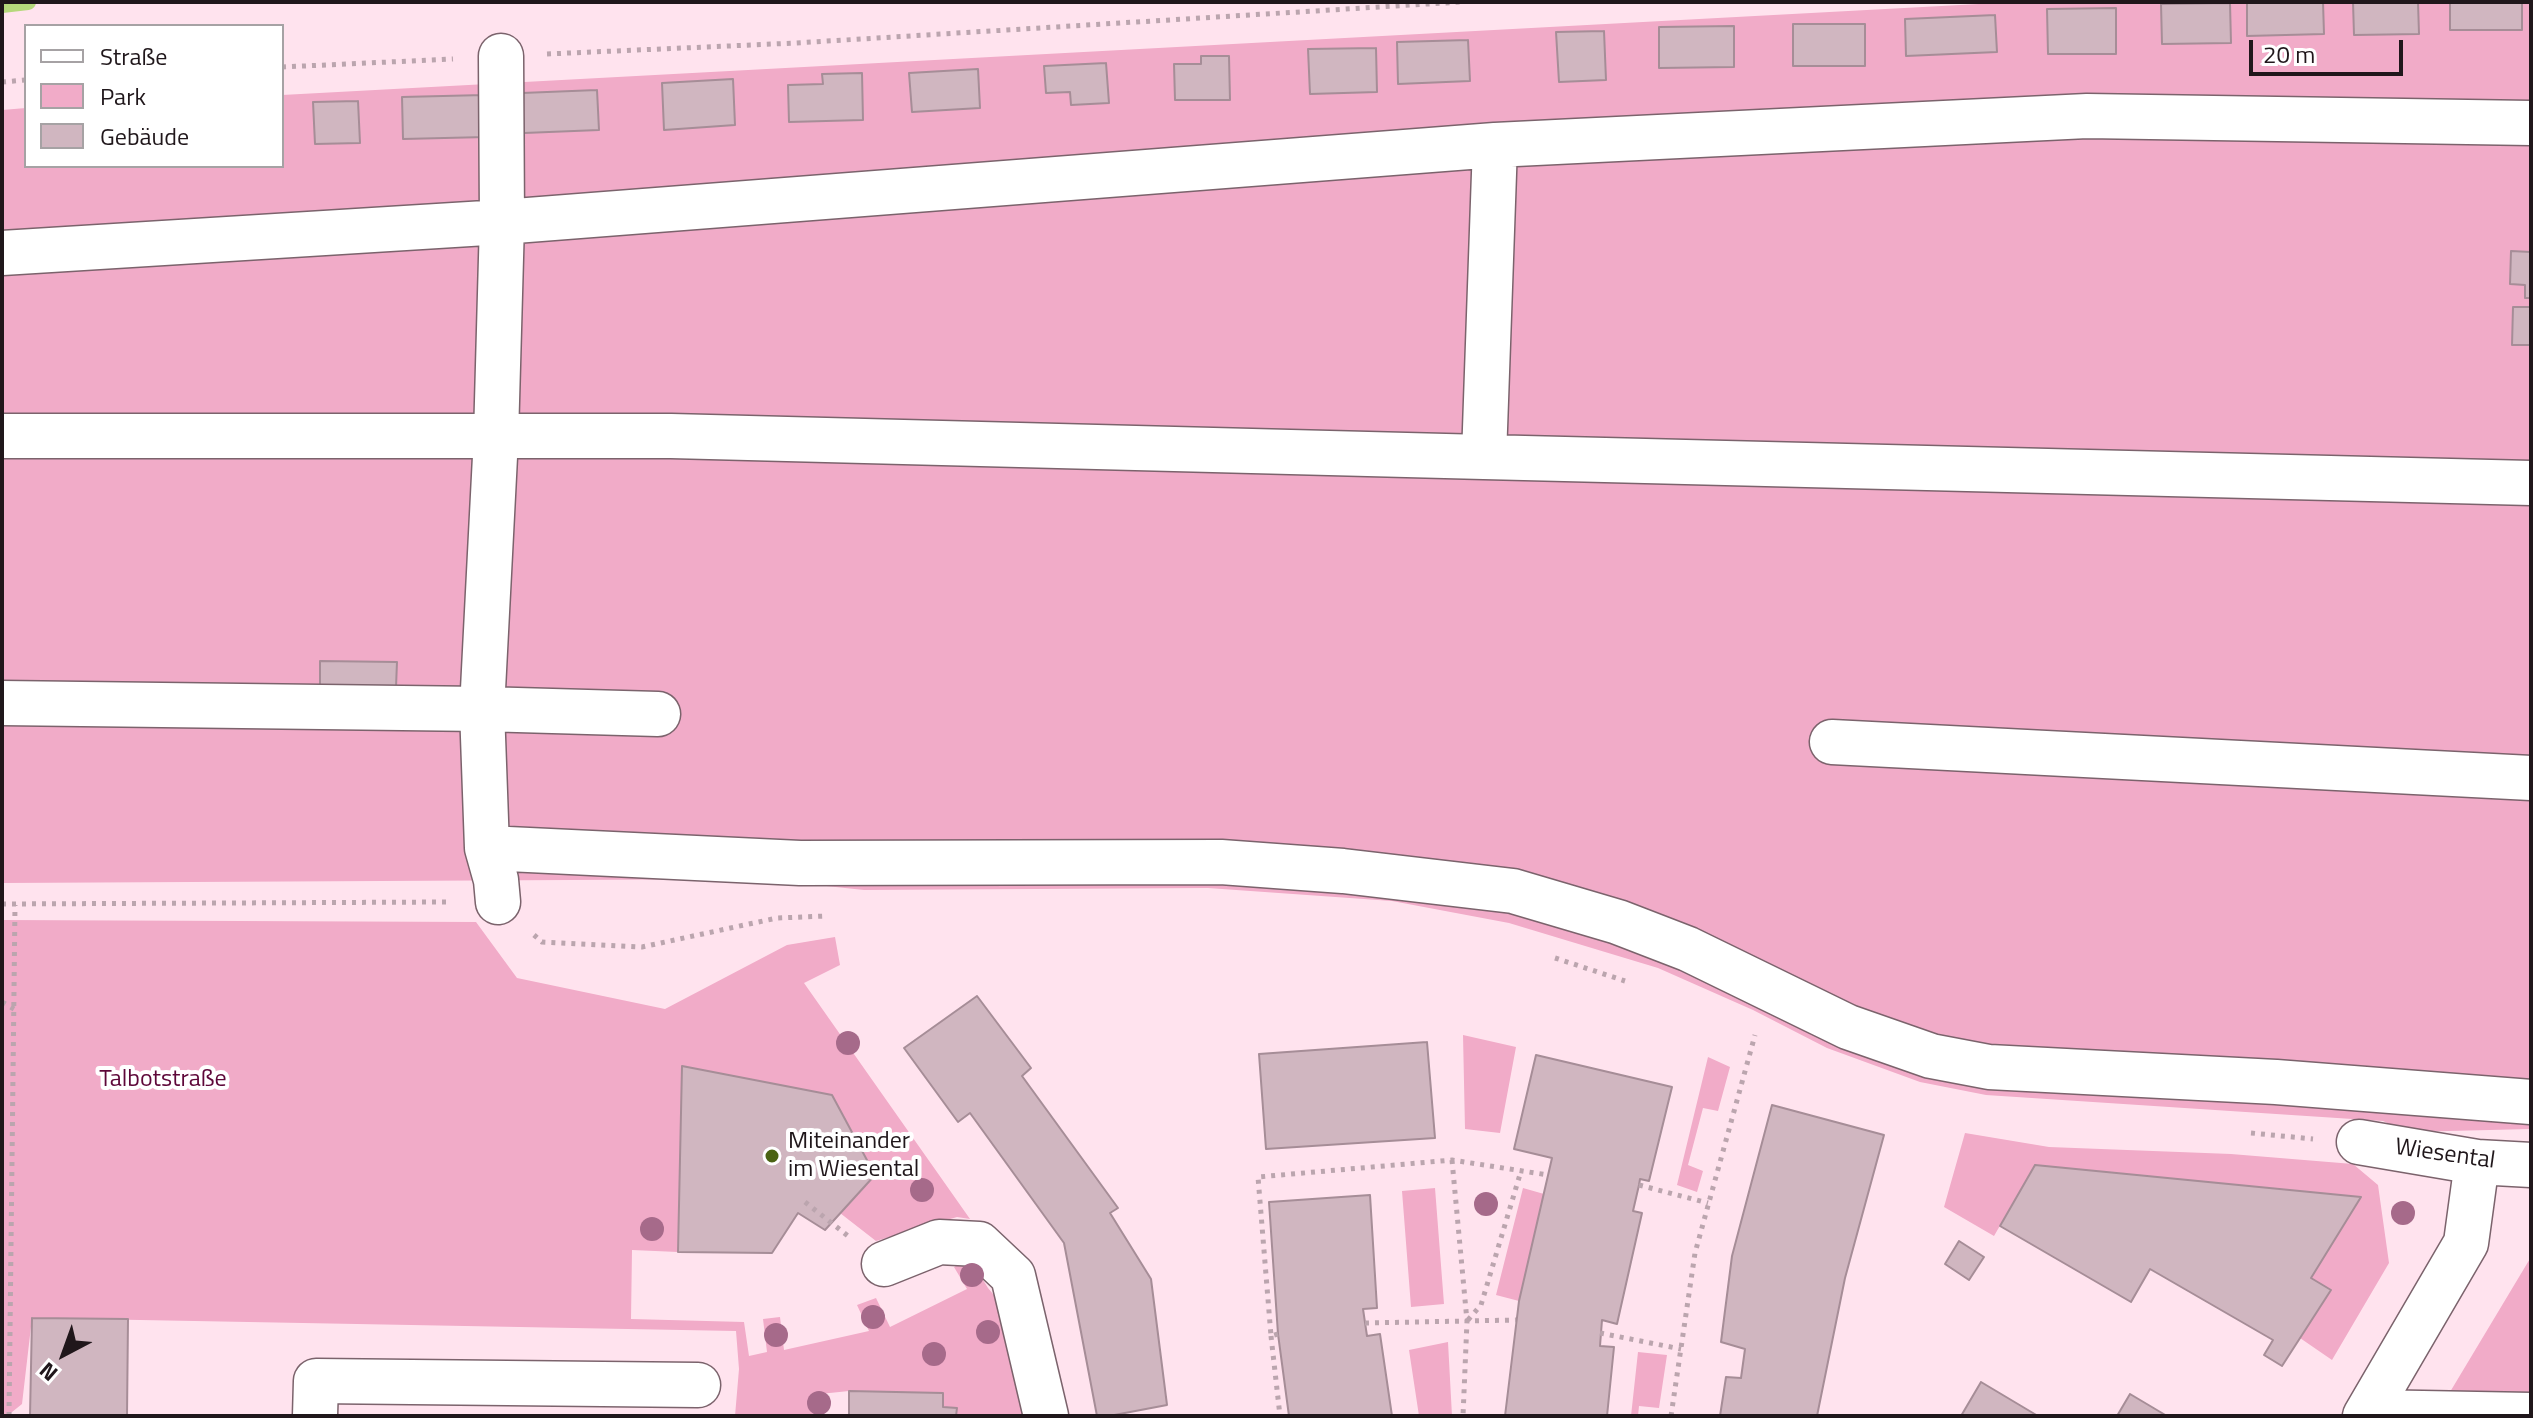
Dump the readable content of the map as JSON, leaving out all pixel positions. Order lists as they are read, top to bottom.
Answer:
{
  "streets": {
    "street": ["Wiesental"]
  },
  "parks": ["Talbotstraße"],
  "places": ["Miteinander im Wiesental"],
  "legend": ["Straße", "Park", "Gebäude"],
  "scale_bar": "20 m",
  "north": "bottom left"
}
